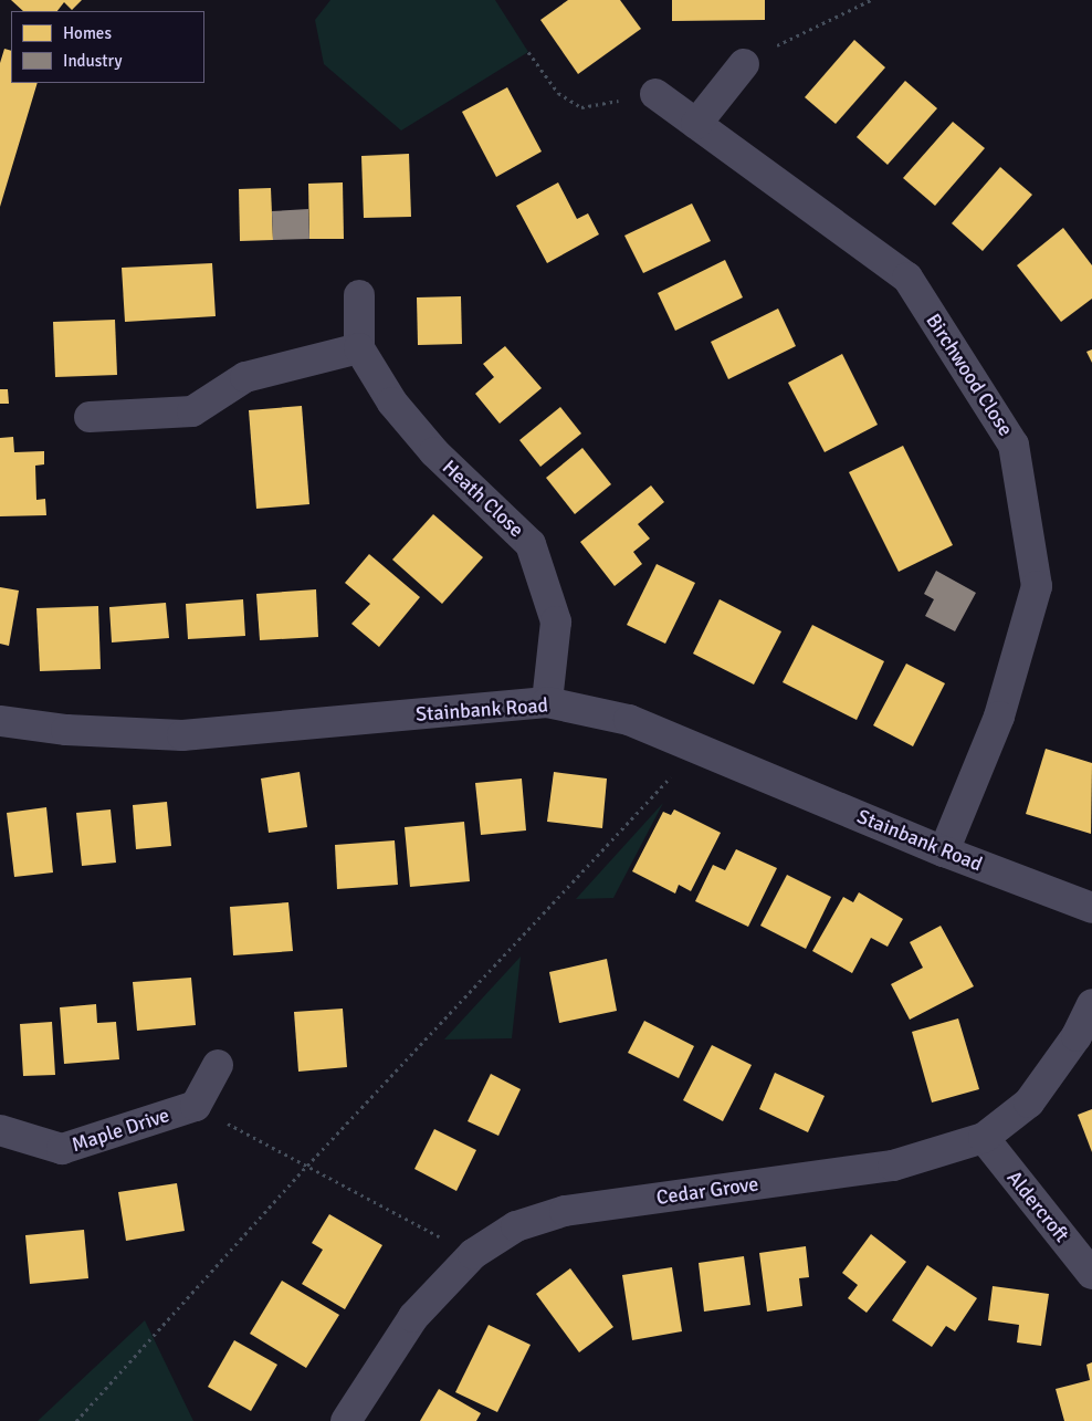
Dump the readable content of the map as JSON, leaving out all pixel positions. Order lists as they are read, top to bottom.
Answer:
{
  "streets": {
    "street": [
      "Birchwood Close",
      "Heath Close",
      "Stainbank Road",
      "Maple Drive",
      "Cedar Grove",
      "Aldercroft"
    ]
  },
  "crossings": [
    ["Birchwood Close", "Stainbank Road"],
    ["Heath Close", "Stainbank Road"],
    ["Cedar Grove", "Aldercroft"]
  ],
  "legend": ["Homes", "Industry"]
}
